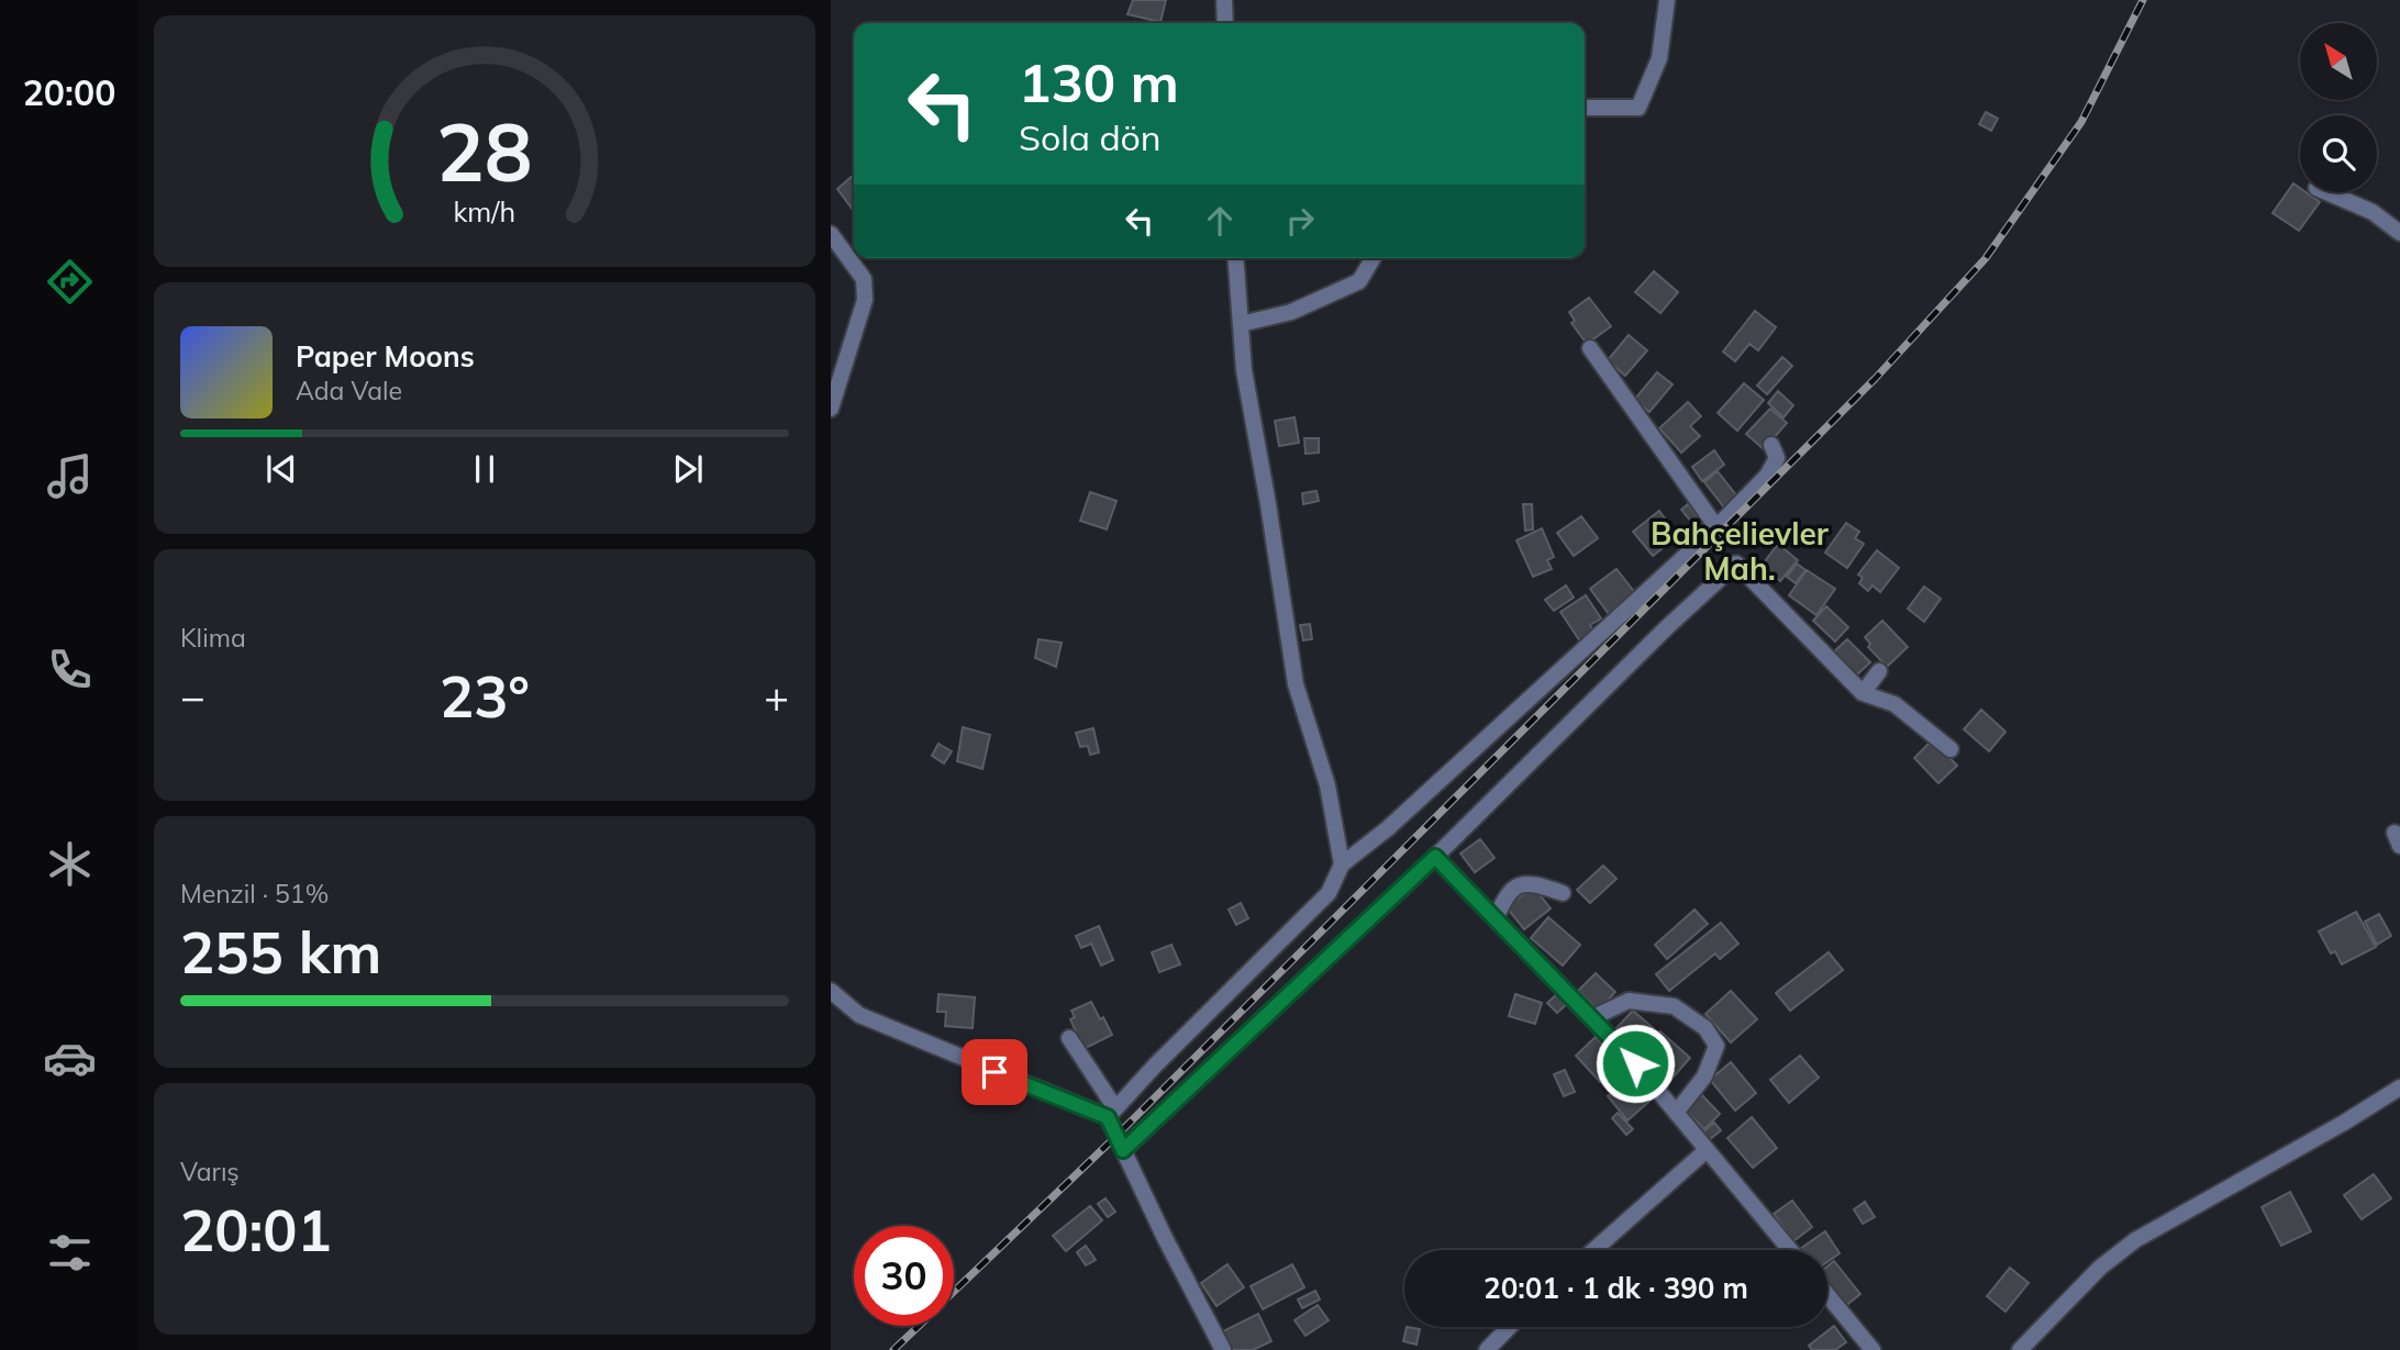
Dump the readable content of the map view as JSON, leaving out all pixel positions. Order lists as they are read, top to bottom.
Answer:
{
  "districts": ["Bahçelievler Mah."],
  "north": "top left",
  "page": {
    "tabs": "20:00",
    "turn": ["130 m", "Sola dön"],
    "song": ["Paper Moons", "Ada Vale"],
    "tile": [
      "Klima",
      ["Menzil · 51%", "255 km"],
      ["Varış", "20:01"]
    ],
    "heat": ["−", "23°", "+"],
    "limit": "30",
    "trip": "20:01 · 1 dk · 390 m",
    "gauge": ["28", "km/h"]
  }
}
